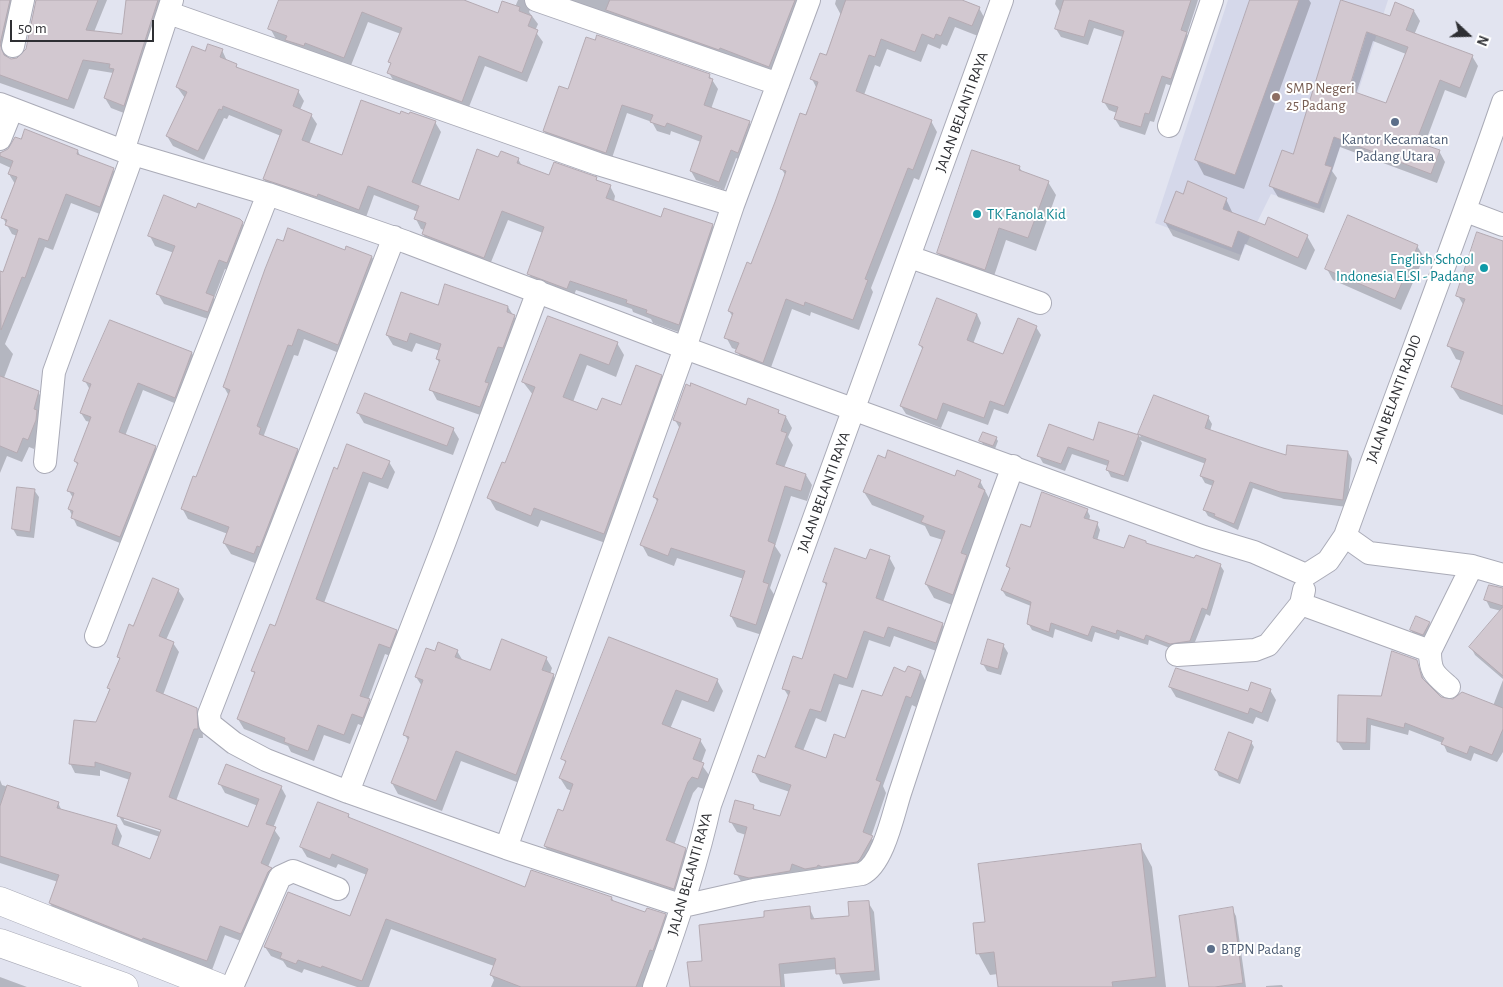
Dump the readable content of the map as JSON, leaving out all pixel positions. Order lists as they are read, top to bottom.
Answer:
{
  "streets": {
    "street": ["JALAN BELANTI RAYA", "JALAN BELANTI RADIO"]
  },
  "places": [
    "SMP Negeri 25 Padang",
    "Kantor Kecamatan Padang Utara",
    "TK Fanola Kid",
    "English School Indonesia ELSI - Padang",
    "BTPN Padang"
  ],
  "scale_bar": "50 m",
  "north": "right"
}
